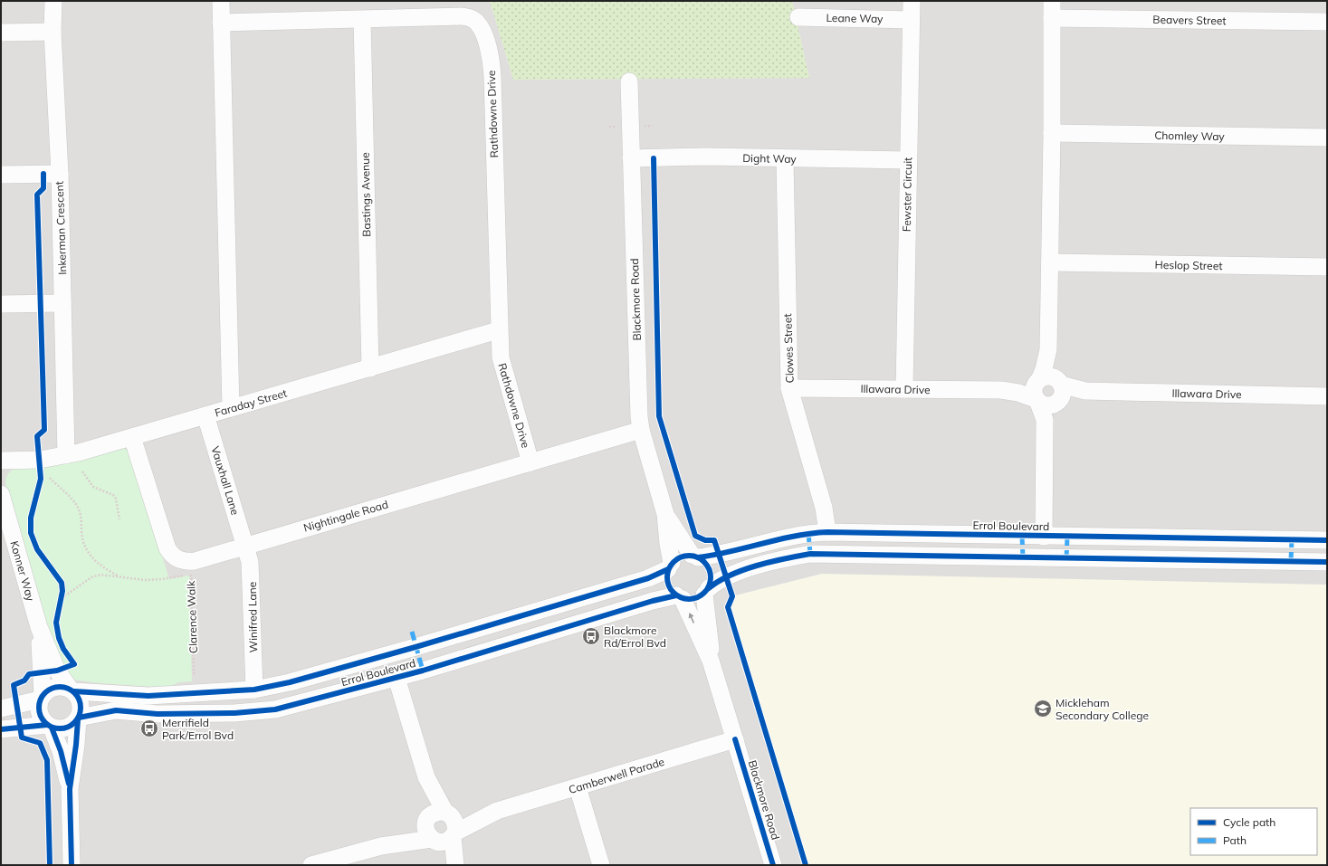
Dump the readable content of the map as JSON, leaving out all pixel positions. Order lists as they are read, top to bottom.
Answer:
{
  "streets": {
    "street": [
      "Leane Way",
      "Beavers Street",
      "Rathdowne Drive",
      "Chomley Way",
      "Dight Way",
      "Bastings Avenue",
      "Fewster Circuit",
      "Inkerman Crescent",
      "Heslop Street",
      "Blackmore Road",
      "Clowes Street",
      "Illawara Drive",
      "Faraday Street",
      "Vauxhall Lane",
      "Nightingale Road",
      "Errol Boulevard",
      "Konner Way",
      "Winifred Lane",
      "Camberwell Parade"
    ],
    "path": ["Clarence Walk"]
  },
  "crossings": [
    ["Leane Way", "Fewster Circuit"],
    ["Rathdowne Drive", "Bastings Avenue"],
    ["Rathdowne Drive", "Faraday Street"],
    ["Rathdowne Drive", "Nightingale Road"],
    ["Dight Way", "Fewster Circuit"],
    ["Dight Way", "Blackmore Road"],
    ["Dight Way", "Clowes Street"],
    ["Bastings Avenue", "Faraday Street"],
    ["Fewster Circuit", "Illawara Drive"],
    ["Inkerman Crescent", "Faraday Street"],
    ["Blackmore Road", "Nightingale Road"],
    ["Blackmore Road", "Errol Boulevard"],
    ["Blackmore Road", "Camberwell Parade"],
    ["Clowes Street", "Illawara Drive"],
    ["Clowes Street", "Errol Boulevard"],
    ["Faraday Street", "Vauxhall Lane"],
    ["Faraday Street", "Nightingale Road"],
    ["Vauxhall Lane", "Nightingale Road"],
    ["Vauxhall Lane", "Winifred Lane"],
    ["Nightingale Road", "Winifred Lane"],
    ["Errol Boulevard", "Konner Way"],
    ["Errol Boulevard", "Winifred Lane"]
  ],
  "places": {
    "bus stop": ["Blackmore Rd/Errol Bvd", "Merrifield Park/Errol Bvd"],
    "school or university": ["Mickleham Secondary College"]
  },
  "legend": ["Cycle path", "Path"]
}
